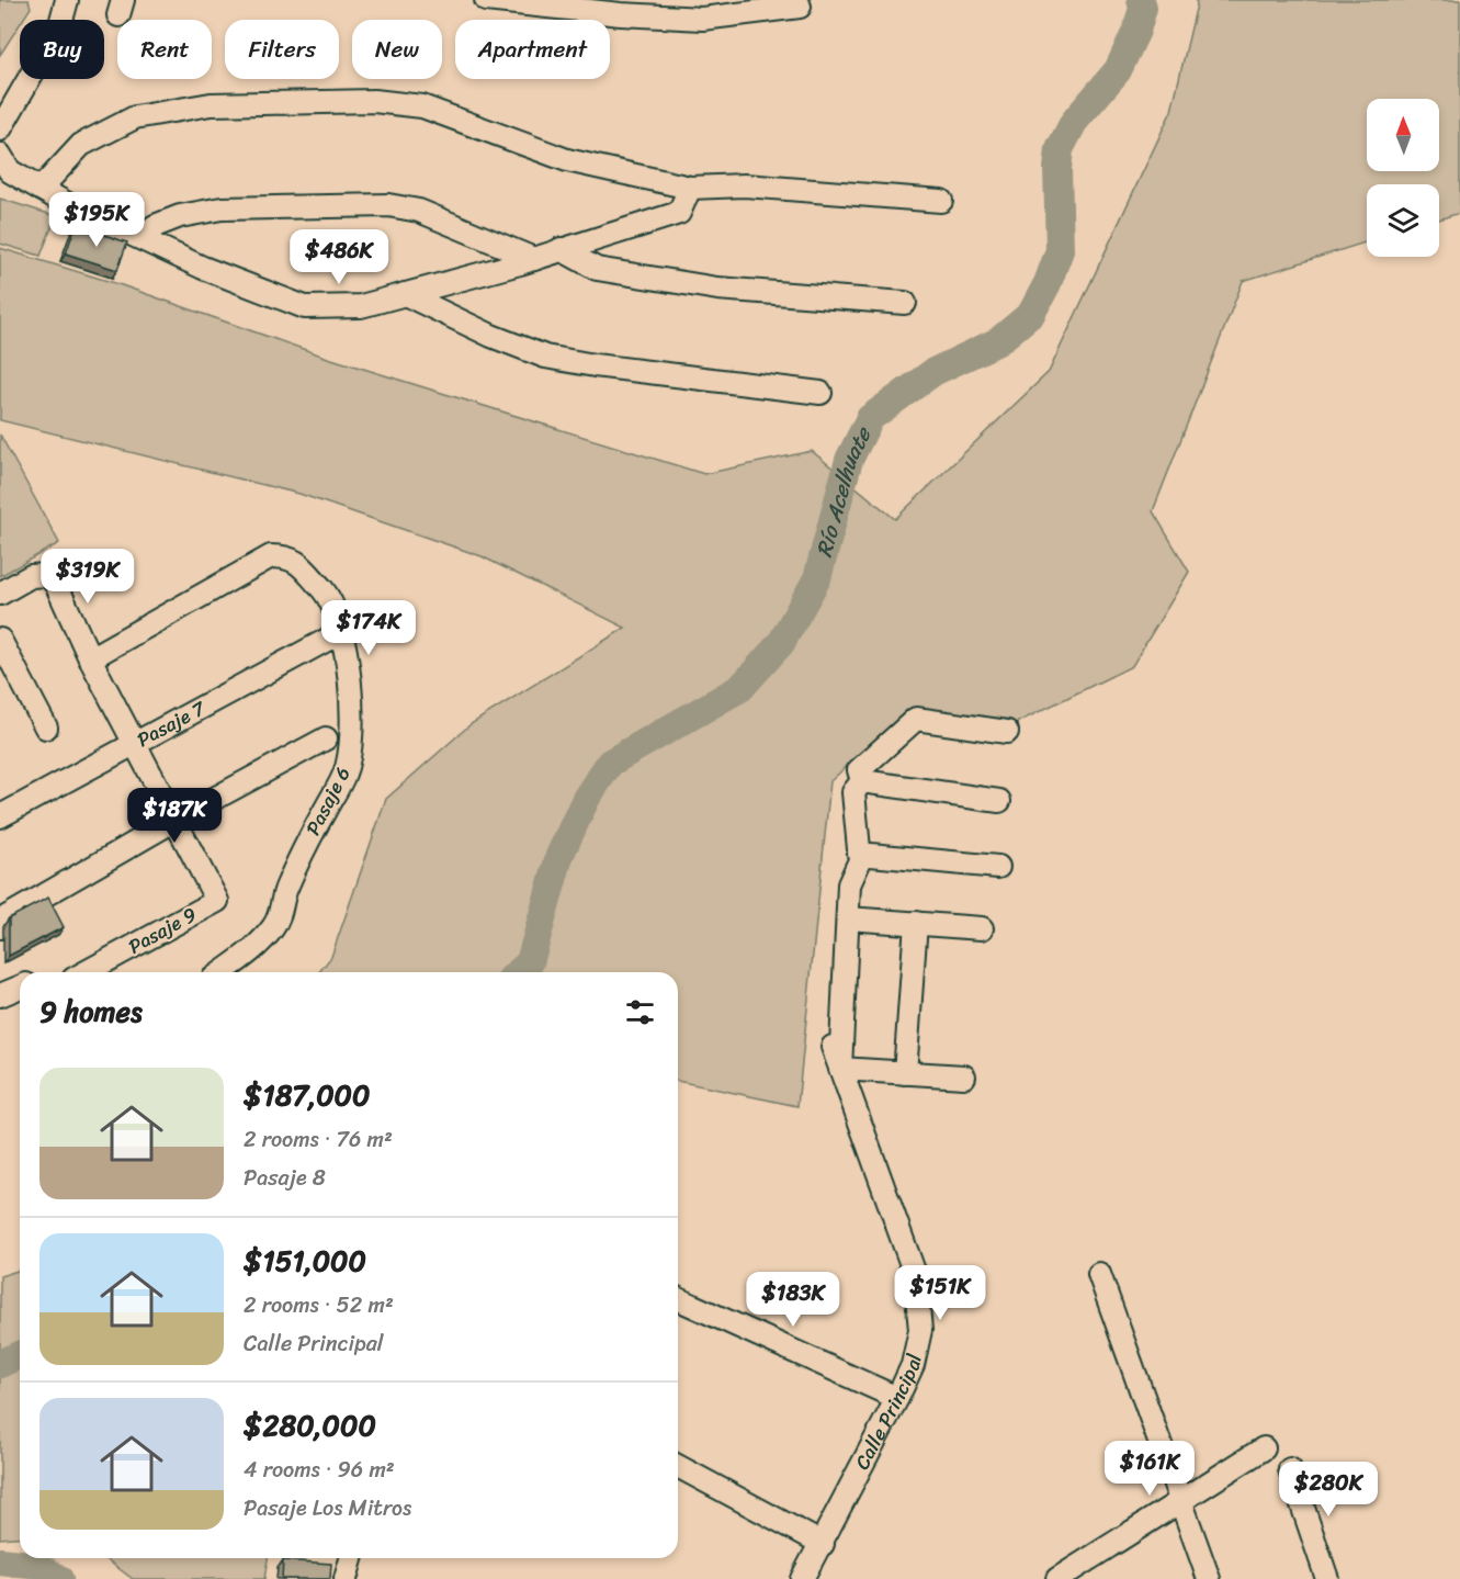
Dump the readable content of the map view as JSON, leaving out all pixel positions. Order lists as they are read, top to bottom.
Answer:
{
  "streets": {
    "street": [
      "Pasaje 7",
      "Pasaje 6",
      "Pasaje 9",
      "Calle Principal"
    ]
  },
  "crossings": [
    ["Pasaje 7", "Pasaje 6"]
  ],
  "water": ["Río Acelhuate"],
  "north": "top",
  "page": {
    "chip": [
      "Buy",
      "Rent",
      "Filters",
      "New",
      "Apartment"
    ],
    "price": [
      "$195K",
      "$486K",
      "$319K",
      "$174K",
      "$187K",
      "$151K",
      "$183K",
      "$161K",
      "$280K"
    ],
    "heading": "9 homes",
    "list": [
      {
        "name": "$187,000",
        "note": "2 rooms · 76 m² · Pasaje 8"
      },
      {
        "name": "$151,000",
        "note": "2 rooms · 52 m² · Calle Principal"
      },
      {
        "name": "$280,000",
        "note": "4 rooms · 96 m² · Pasaje Los Mitros"
      }
    ]
  }
}
